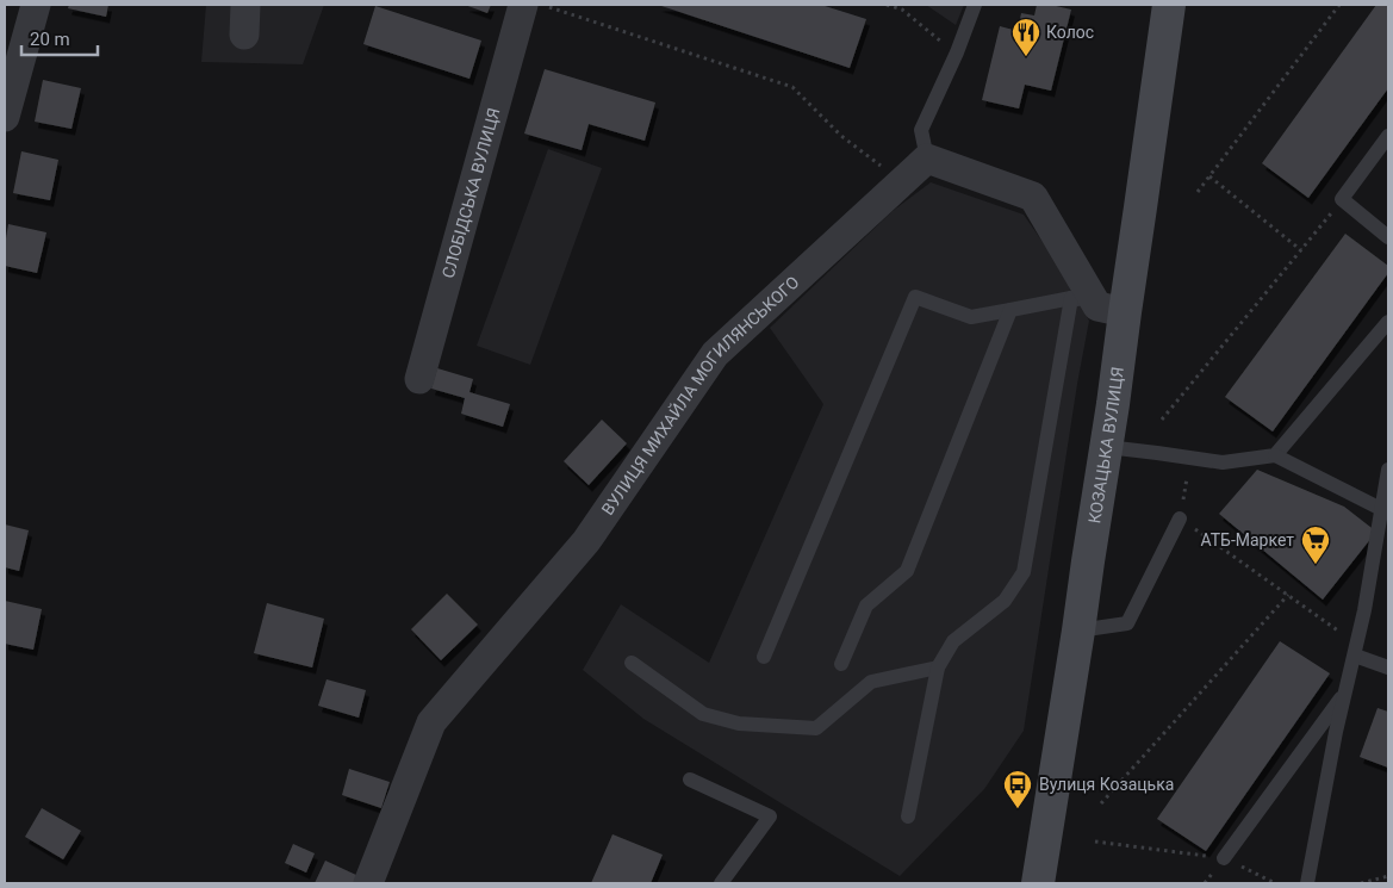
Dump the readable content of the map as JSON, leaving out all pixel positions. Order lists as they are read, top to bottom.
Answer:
{
  "streets": {
    "main road": ["КОЗАЦЬКА ВУЛИЦЯ"],
    "street": ["СЛОБІДСЬКА ВУЛИЦЯ", "ВУЛИЦЯ МИХАЙЛА МОГИЛЯНСЬКОГО"]
  },
  "places": {
    "restaurant": ["Колос"],
    "supermarket": ["АТБ-Маркет"],
    "bus stop": ["Вулиця Козацька"]
  },
  "scale_bar": "20 m"
}
